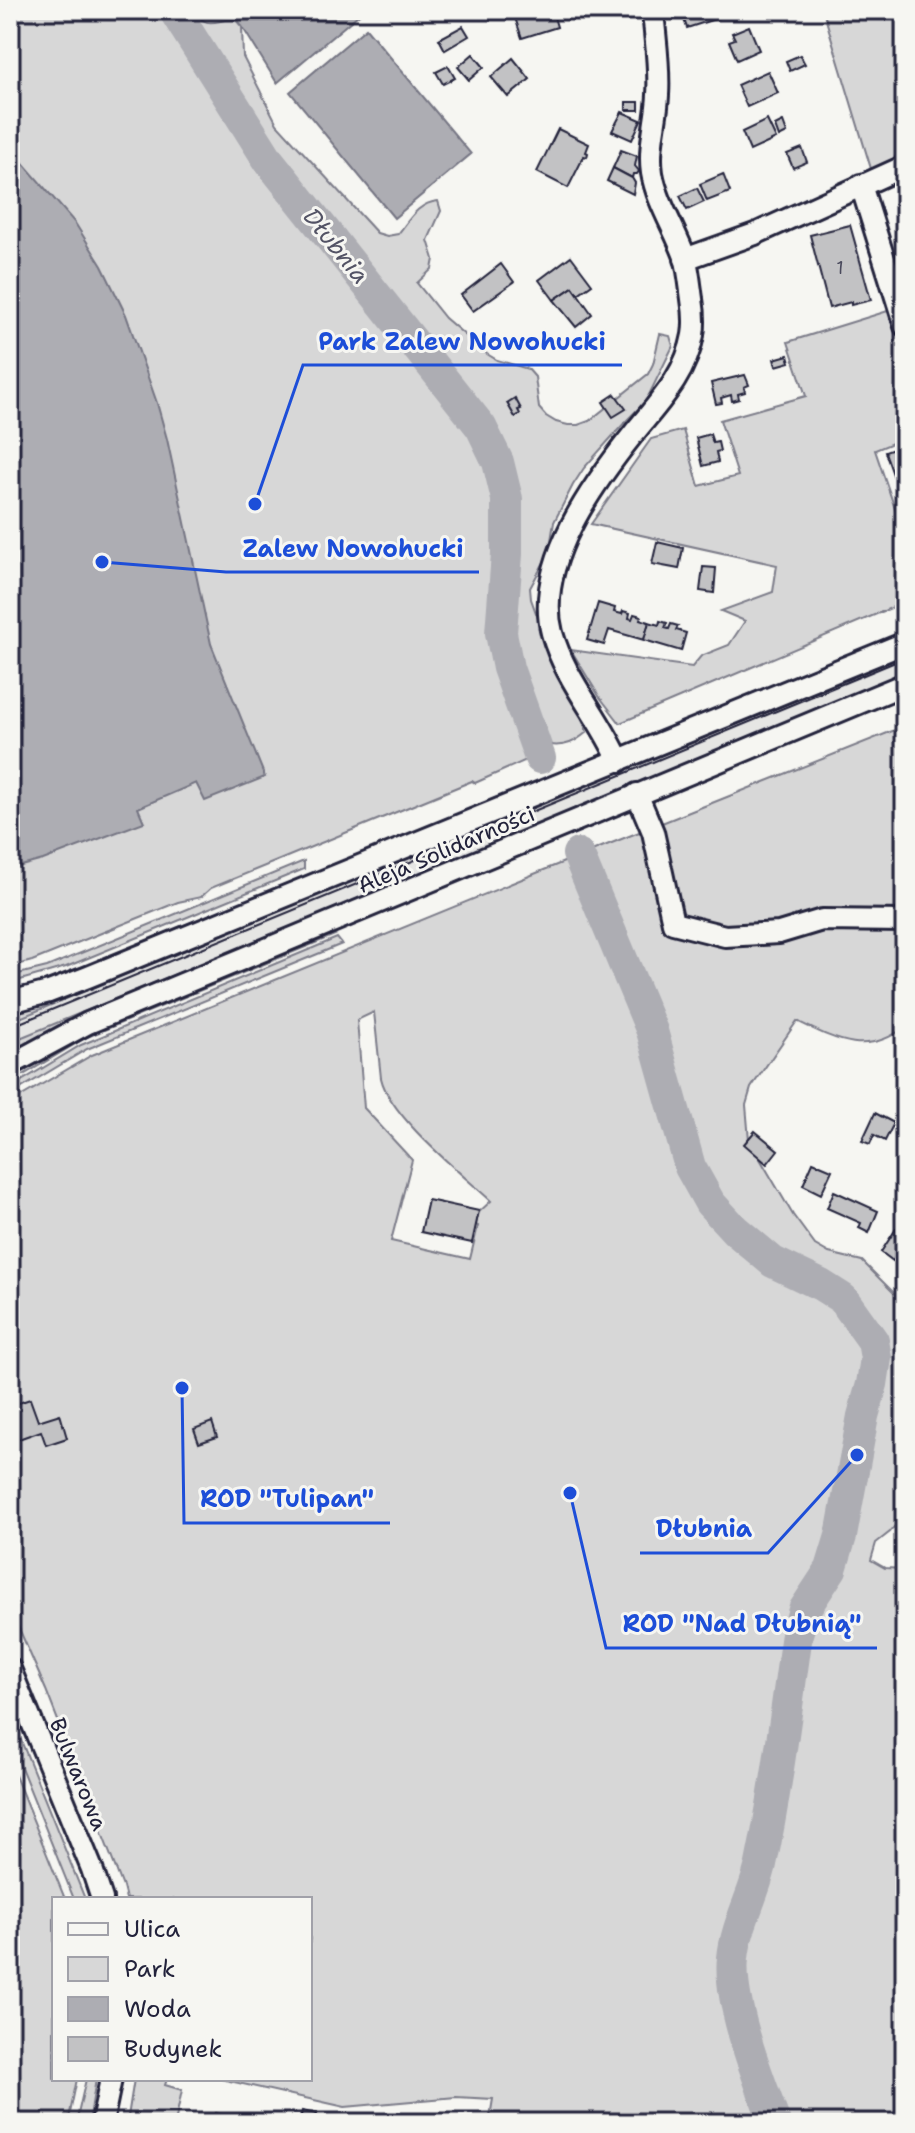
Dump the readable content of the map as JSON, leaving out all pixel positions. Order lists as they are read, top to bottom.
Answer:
{
  "streets": {
    "street": ["Aleja Solidarności", "Bulwarowa"]
  },
  "water": ["Dłubnia"],
  "places": [
    "Park Zalew Nowohucki",
    "Zalew Nowohucki",
    "ROD \"Tulipan\"",
    "Dłubnia",
    "ROD \"Nad Dłubnią\""
  ],
  "house_numbers": ["1"],
  "legend": [
    "Ulica",
    "Park",
    "Woda",
    "Budynek"
  ]
}
